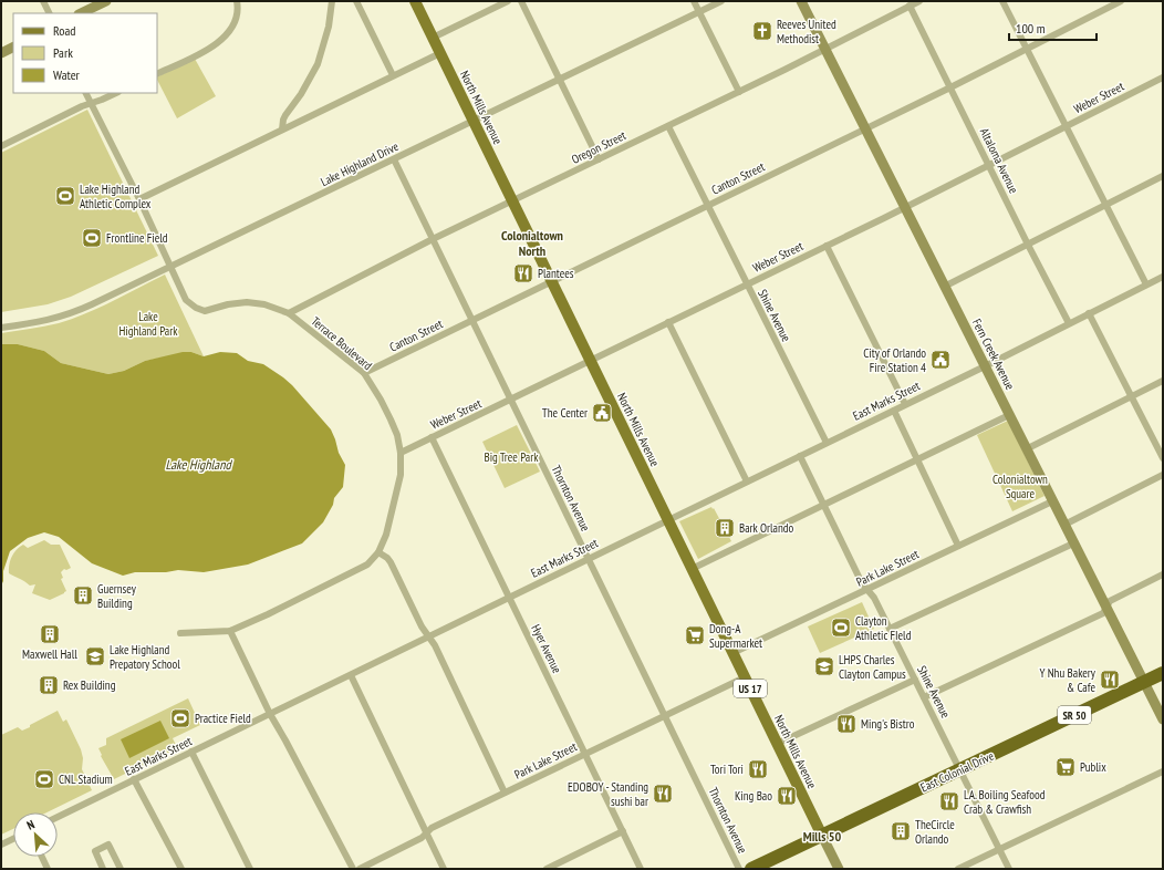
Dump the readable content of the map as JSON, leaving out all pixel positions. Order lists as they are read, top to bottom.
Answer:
{
  "streets": {
    "highway": ["SR 50", "East Colonial Drive"],
    "main road": ["North Mills Avenue", "US 17"],
    "street": [
      "Weber Street",
      "Oregon Street",
      "Altaloma Avenue",
      "Lake Highland Drive",
      "Canton Street",
      "Shine Avenue",
      "Terrace Boulevard",
      "Fern Creek Avenue",
      "East Marks Street",
      "Thornton Avenue",
      "Park Lake Street",
      "Hyer Avenue"
    ]
  },
  "crossings": [
    ["Weber Street", "North Mills Avenue"],
    ["Weber Street", "Altaloma Avenue"],
    ["Weber Street", "Shine Avenue"],
    ["Weber Street", "Terrace Boulevard"],
    ["Weber Street", "Fern Creek Avenue"],
    ["Weber Street", "Thornton Avenue"],
    ["Weber Street", "Hyer Avenue"],
    ["North Mills Avenue", "Oregon Street"],
    ["North Mills Avenue", "Lake Highland Drive"],
    ["North Mills Avenue", "Canton Street"],
    ["North Mills Avenue", "East Marks Street"],
    ["North Mills Avenue", "Park Lake Street"],
    ["North Mills Avenue", "East Colonial Drive"],
    ["Oregon Street", "Altaloma Avenue"],
    ["Oregon Street", "Shine Avenue"],
    ["Oregon Street", "Terrace Boulevard"],
    ["Oregon Street", "Fern Creek Avenue"],
    ["Oregon Street", "Thornton Avenue"],
    ["Altaloma Avenue", "Canton Street"],
    ["Altaloma Avenue", "East Marks Street"],
    ["Lake Highland Drive", "Terrace Boulevard"],
    ["Lake Highland Drive", "Thornton Avenue"],
    ["Canton Street", "Shine Avenue"],
    ["Canton Street", "Terrace Boulevard"],
    ["Canton Street", "Fern Creek Avenue"],
    ["Canton Street", "Thornton Avenue"],
    ["Shine Avenue", "East Marks Street"],
    ["Shine Avenue", "Park Lake Street"],
    ["Shine Avenue", "East Colonial Drive"],
    ["Fern Creek Avenue", "East Marks Street"],
    ["Fern Creek Avenue", "Park Lake Street"],
    ["Fern Creek Avenue", "East Colonial Drive"],
    ["East Marks Street", "Thornton Avenue"],
    ["East Marks Street", "Hyer Avenue"],
    ["Thornton Avenue", "Park Lake Street"],
    ["Park Lake Street", "Hyer Avenue"]
  ],
  "districts": ["Colonialtown North", "Mills 50"],
  "water": ["Lake Highland"],
  "parks": ["Lake Highland Park", "Big Tree Park", "Colonialtown Square"],
  "places": {
    "church": ["Reeves United Methodist"],
    "sports": [
      "Lake Highland Athletic Complex",
      "Frontline Field",
      "Clayton Athletic FIeld",
      "Practice Field",
      "CNL Stadium"
    ],
    "restaurant": [
      "Plantees",
      "Y Nhu Bakery & Cafe",
      "Ming's Bistro",
      "Tori Tori",
      "EDOBOY - Standing sushi bar",
      "King Bao",
      "LA. Boiling Seafood Crab & Crawfish"
    ],
    "public building": ["City of Orlando Fire Station 4", "The Center"],
    "building": [
      "Bark Orlando",
      "Guernsey Building",
      "Maxwell Hall",
      "Rex Building",
      "TheCircle Orlando"
    ],
    "supermarket": ["Dong-A Supermarket", "Publix"],
    "school or university": ["Lake Highland Prepatory School", "LHPS Charles Clayton Campus"]
  },
  "legend": ["Road", "Park", "Water"],
  "scale_bar": "100 m",
  "north": "top left"
}
